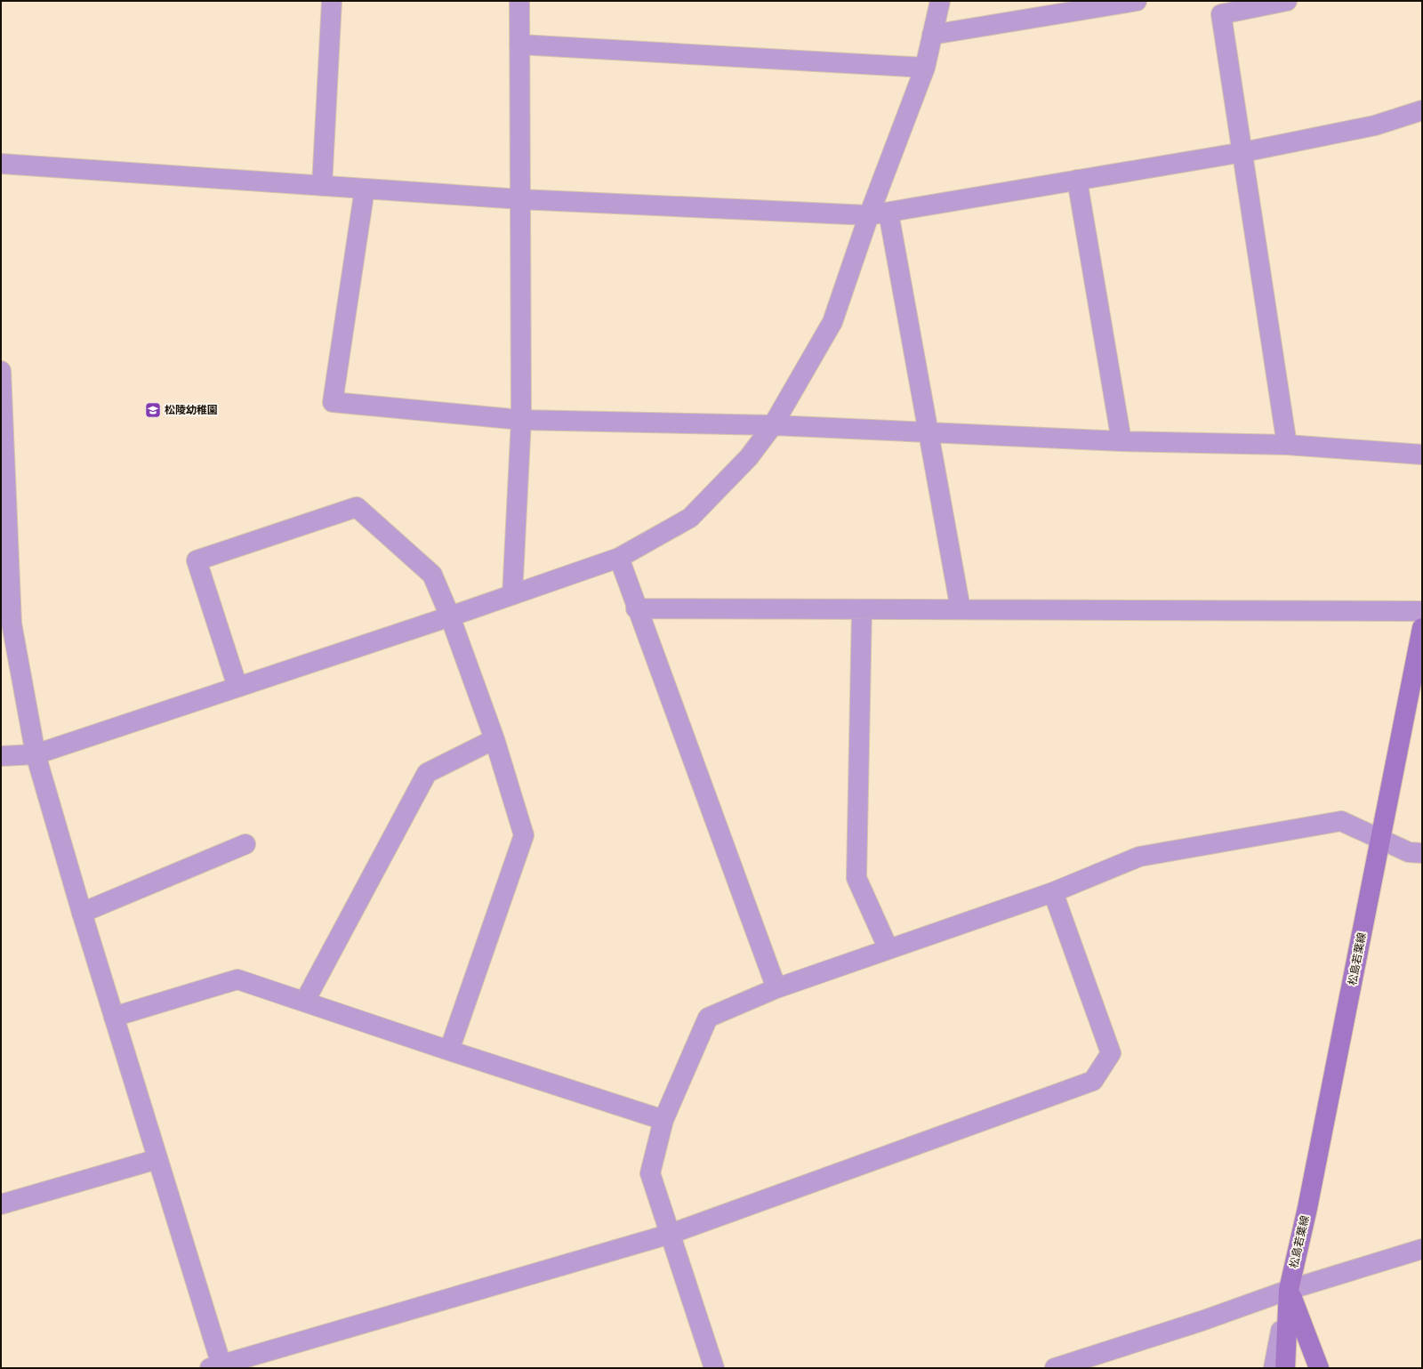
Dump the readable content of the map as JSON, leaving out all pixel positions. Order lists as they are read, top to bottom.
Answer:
{
  "streets": {
    "main road": ["松島若葉線"]
  },
  "places": {
    "school or university": ["松陵幼稚園"]
  }
}
